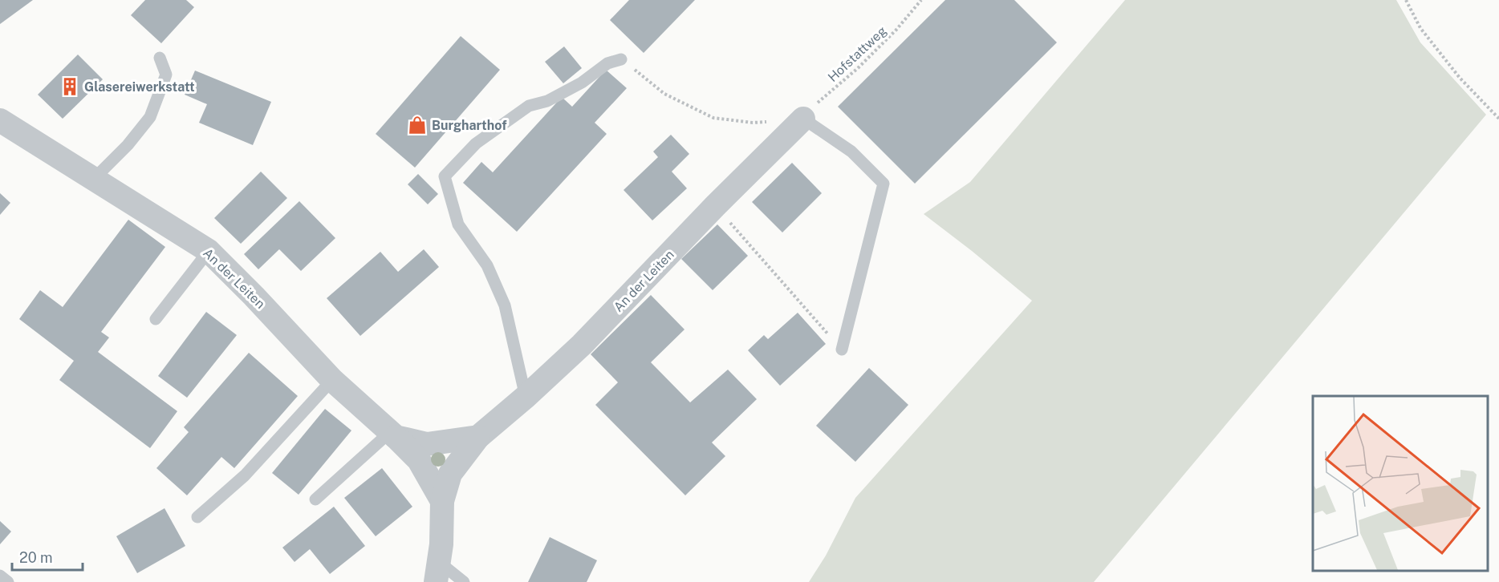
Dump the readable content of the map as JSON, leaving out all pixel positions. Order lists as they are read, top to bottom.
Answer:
{
  "streets": {
    "street": ["An der Leiten"],
    "path": ["Hofstattweg"]
  },
  "crossings": [
    ["Hofstattweg", "An der Leiten"]
  ],
  "places": {
    "building": ["Glasereiwerkstatt"],
    "shop": ["Burgharthof"]
  },
  "scale_bar": "20 m"
}
